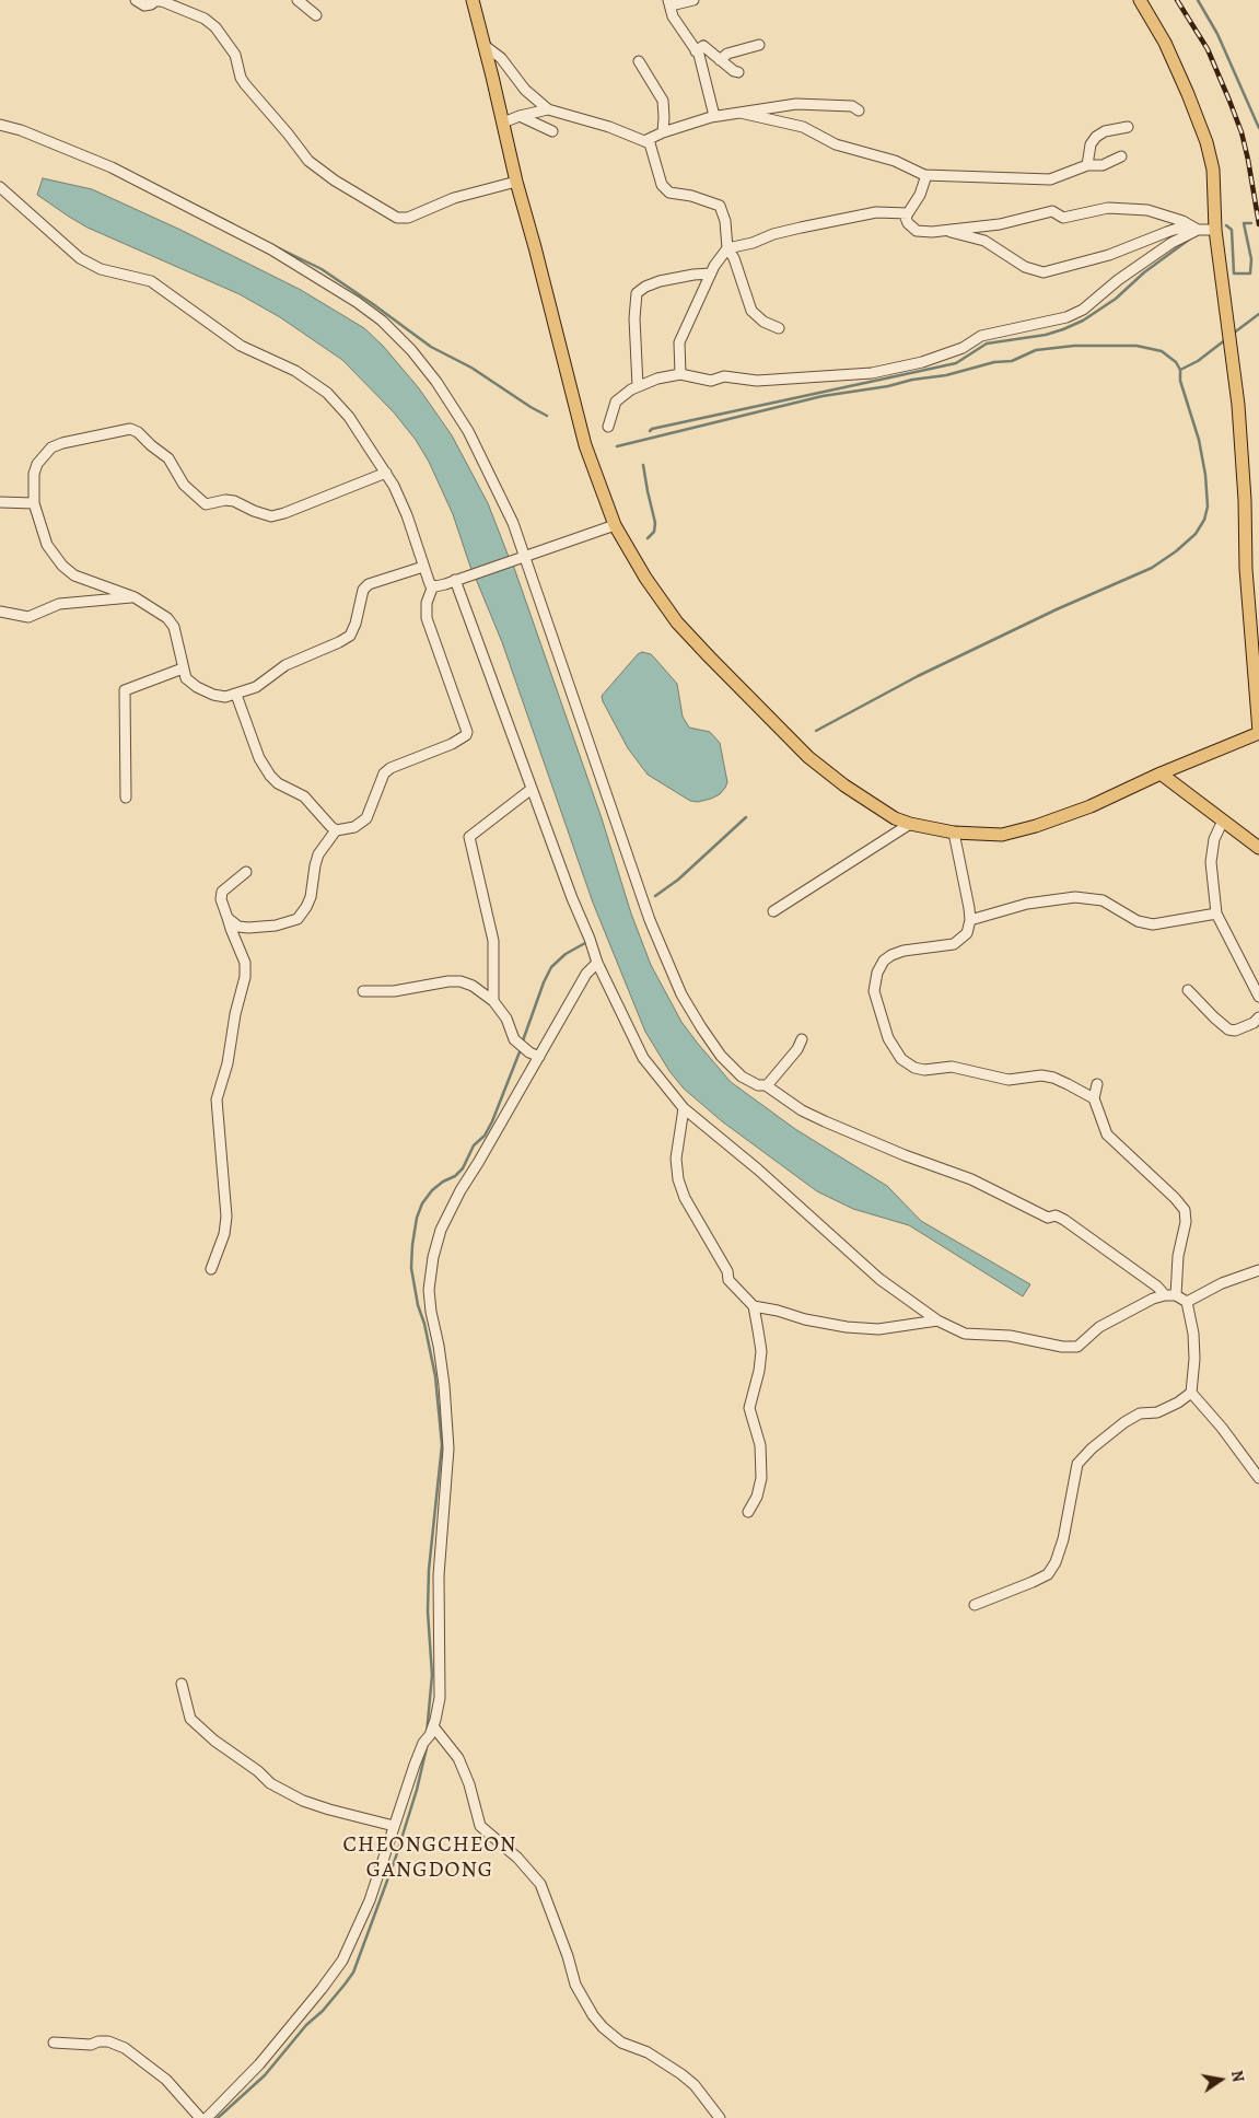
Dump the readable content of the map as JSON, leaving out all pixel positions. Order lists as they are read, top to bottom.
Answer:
{
  "districts": ["CHEONGCHEON GANGDONG"],
  "north": "right"
}
